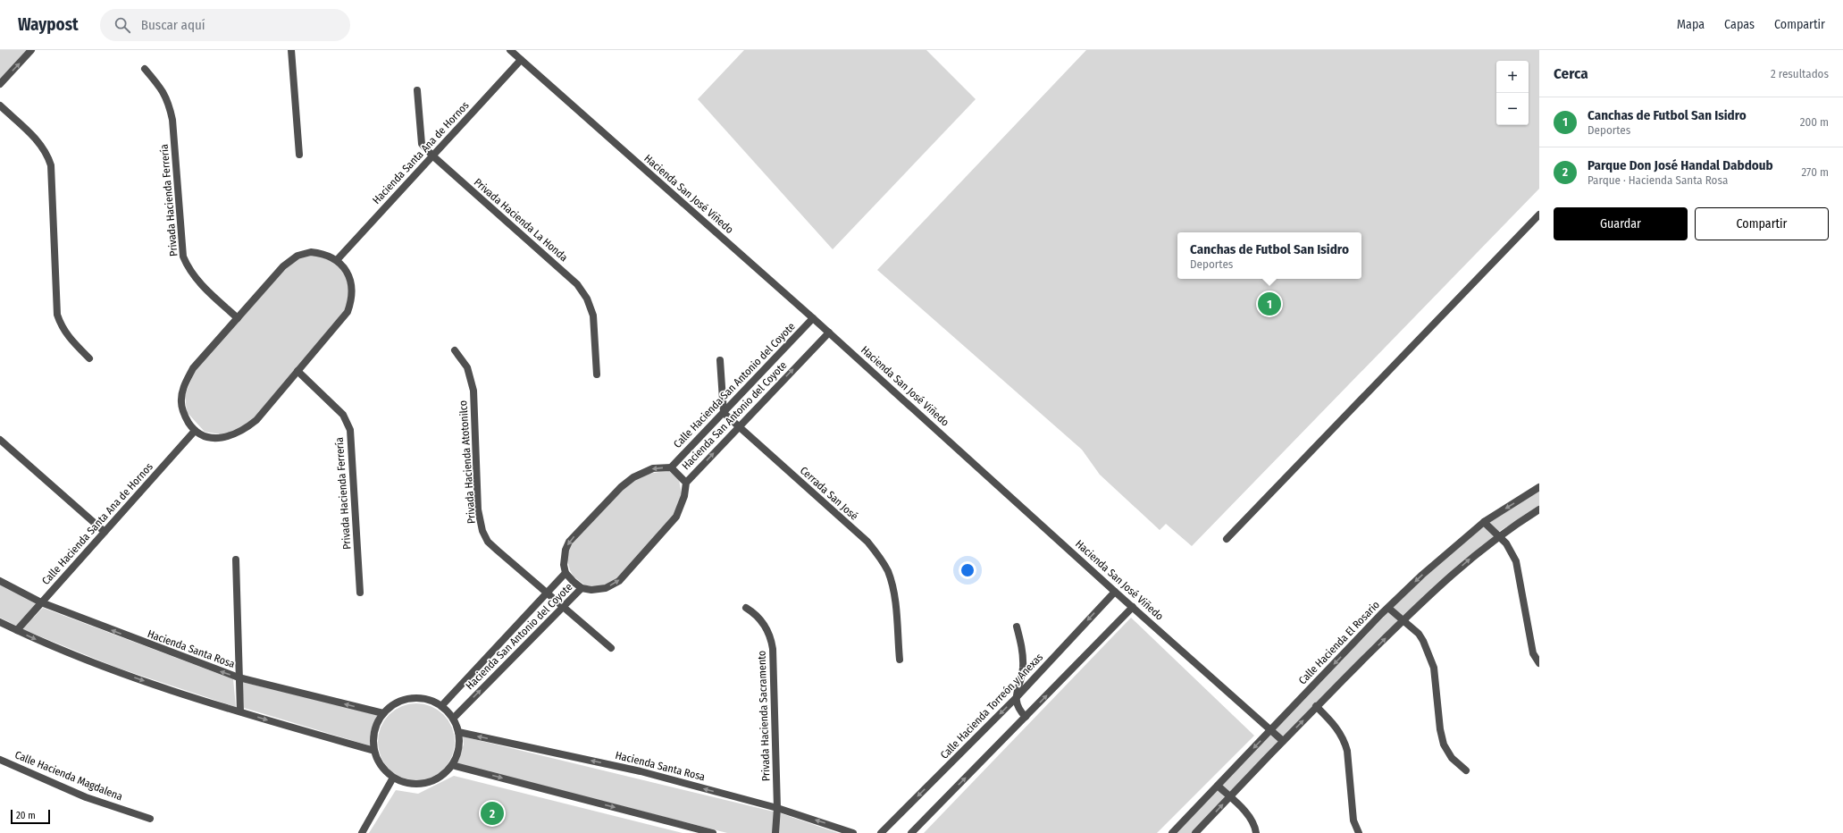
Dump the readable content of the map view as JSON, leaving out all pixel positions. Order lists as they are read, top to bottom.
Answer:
{
  "streets": {
    "street": [
      "Hacienda Santa Ana de Hornos",
      "Hacienda San José Viñedo",
      "Privada Hacienda Ferrería",
      "Privada Hacienda La Honda",
      "Calle Hacienda San Antonio del Coyote",
      "Hacienda San Antonio del Coyote",
      "Privada Hacienda Atotonilco",
      "Cerrada San José",
      "Calle Hacienda Santa Ana de Hornos",
      "Calle Hacienda El Rosario",
      "Hacienda Santa Rosa",
      "Calle Hacienda Torreón y Anexas",
      "Privada Hacienda Sacramento",
      "Calle Hacienda Magdalena"
    ]
  },
  "crossings": [
    ["Hacienda Santa Ana de Hornos", "Hacienda San José Viñedo"],
    ["Hacienda Santa Ana de Hornos", "Privada Hacienda La Honda"],
    ["Hacienda San José Viñedo", "Calle Hacienda San Antonio del Coyote"],
    ["Hacienda San José Viñedo", "Hacienda San Antonio del Coyote"],
    ["Hacienda San José Viñedo", "Calle Hacienda El Rosario"],
    ["Hacienda San José Viñedo", "Calle Hacienda Torreón y Anexas"],
    ["Calle Hacienda San Antonio del Coyote", "Cerrada San José"],
    ["Hacienda San Antonio del Coyote", "Privada Hacienda Atotonilco"],
    ["Hacienda San Antonio del Coyote", "Cerrada San José"],
    ["Hacienda San Antonio del Coyote", "Hacienda Santa Rosa"],
    ["Calle Hacienda Santa Ana de Hornos", "Hacienda Santa Rosa"],
    ["Hacienda Santa Rosa", "Privada Hacienda Sacramento"]
  ],
  "scale_bar": "20 m",
  "page": {
    "header": "Waypost",
    "search": "Buscar aquí",
    "nav": ["Mapa", "Capas", "Compartir"],
    "heading": ["Cerca", "2 resultados"],
    "map_buttons": ["+", "−"],
    "list": [
      {
        "mark": "1",
        "name": "Canchas de Futbol San Isidro",
        "note": "Deportes",
        "value": "200 m"
      },
      {
        "mark": "2",
        "name": "Parque Don José Handal Dabdoub",
        "note": "Parque · Hacienda Santa Rosa",
        "value": "270 m"
      }
    ],
    "buttons": ["Guardar", "Compartir"],
    "popup": ["Canchas de Futbol San Isidro", "Deportes"],
    "pins": ["1", "2"],
    "scale": "20 m"
  }
}
